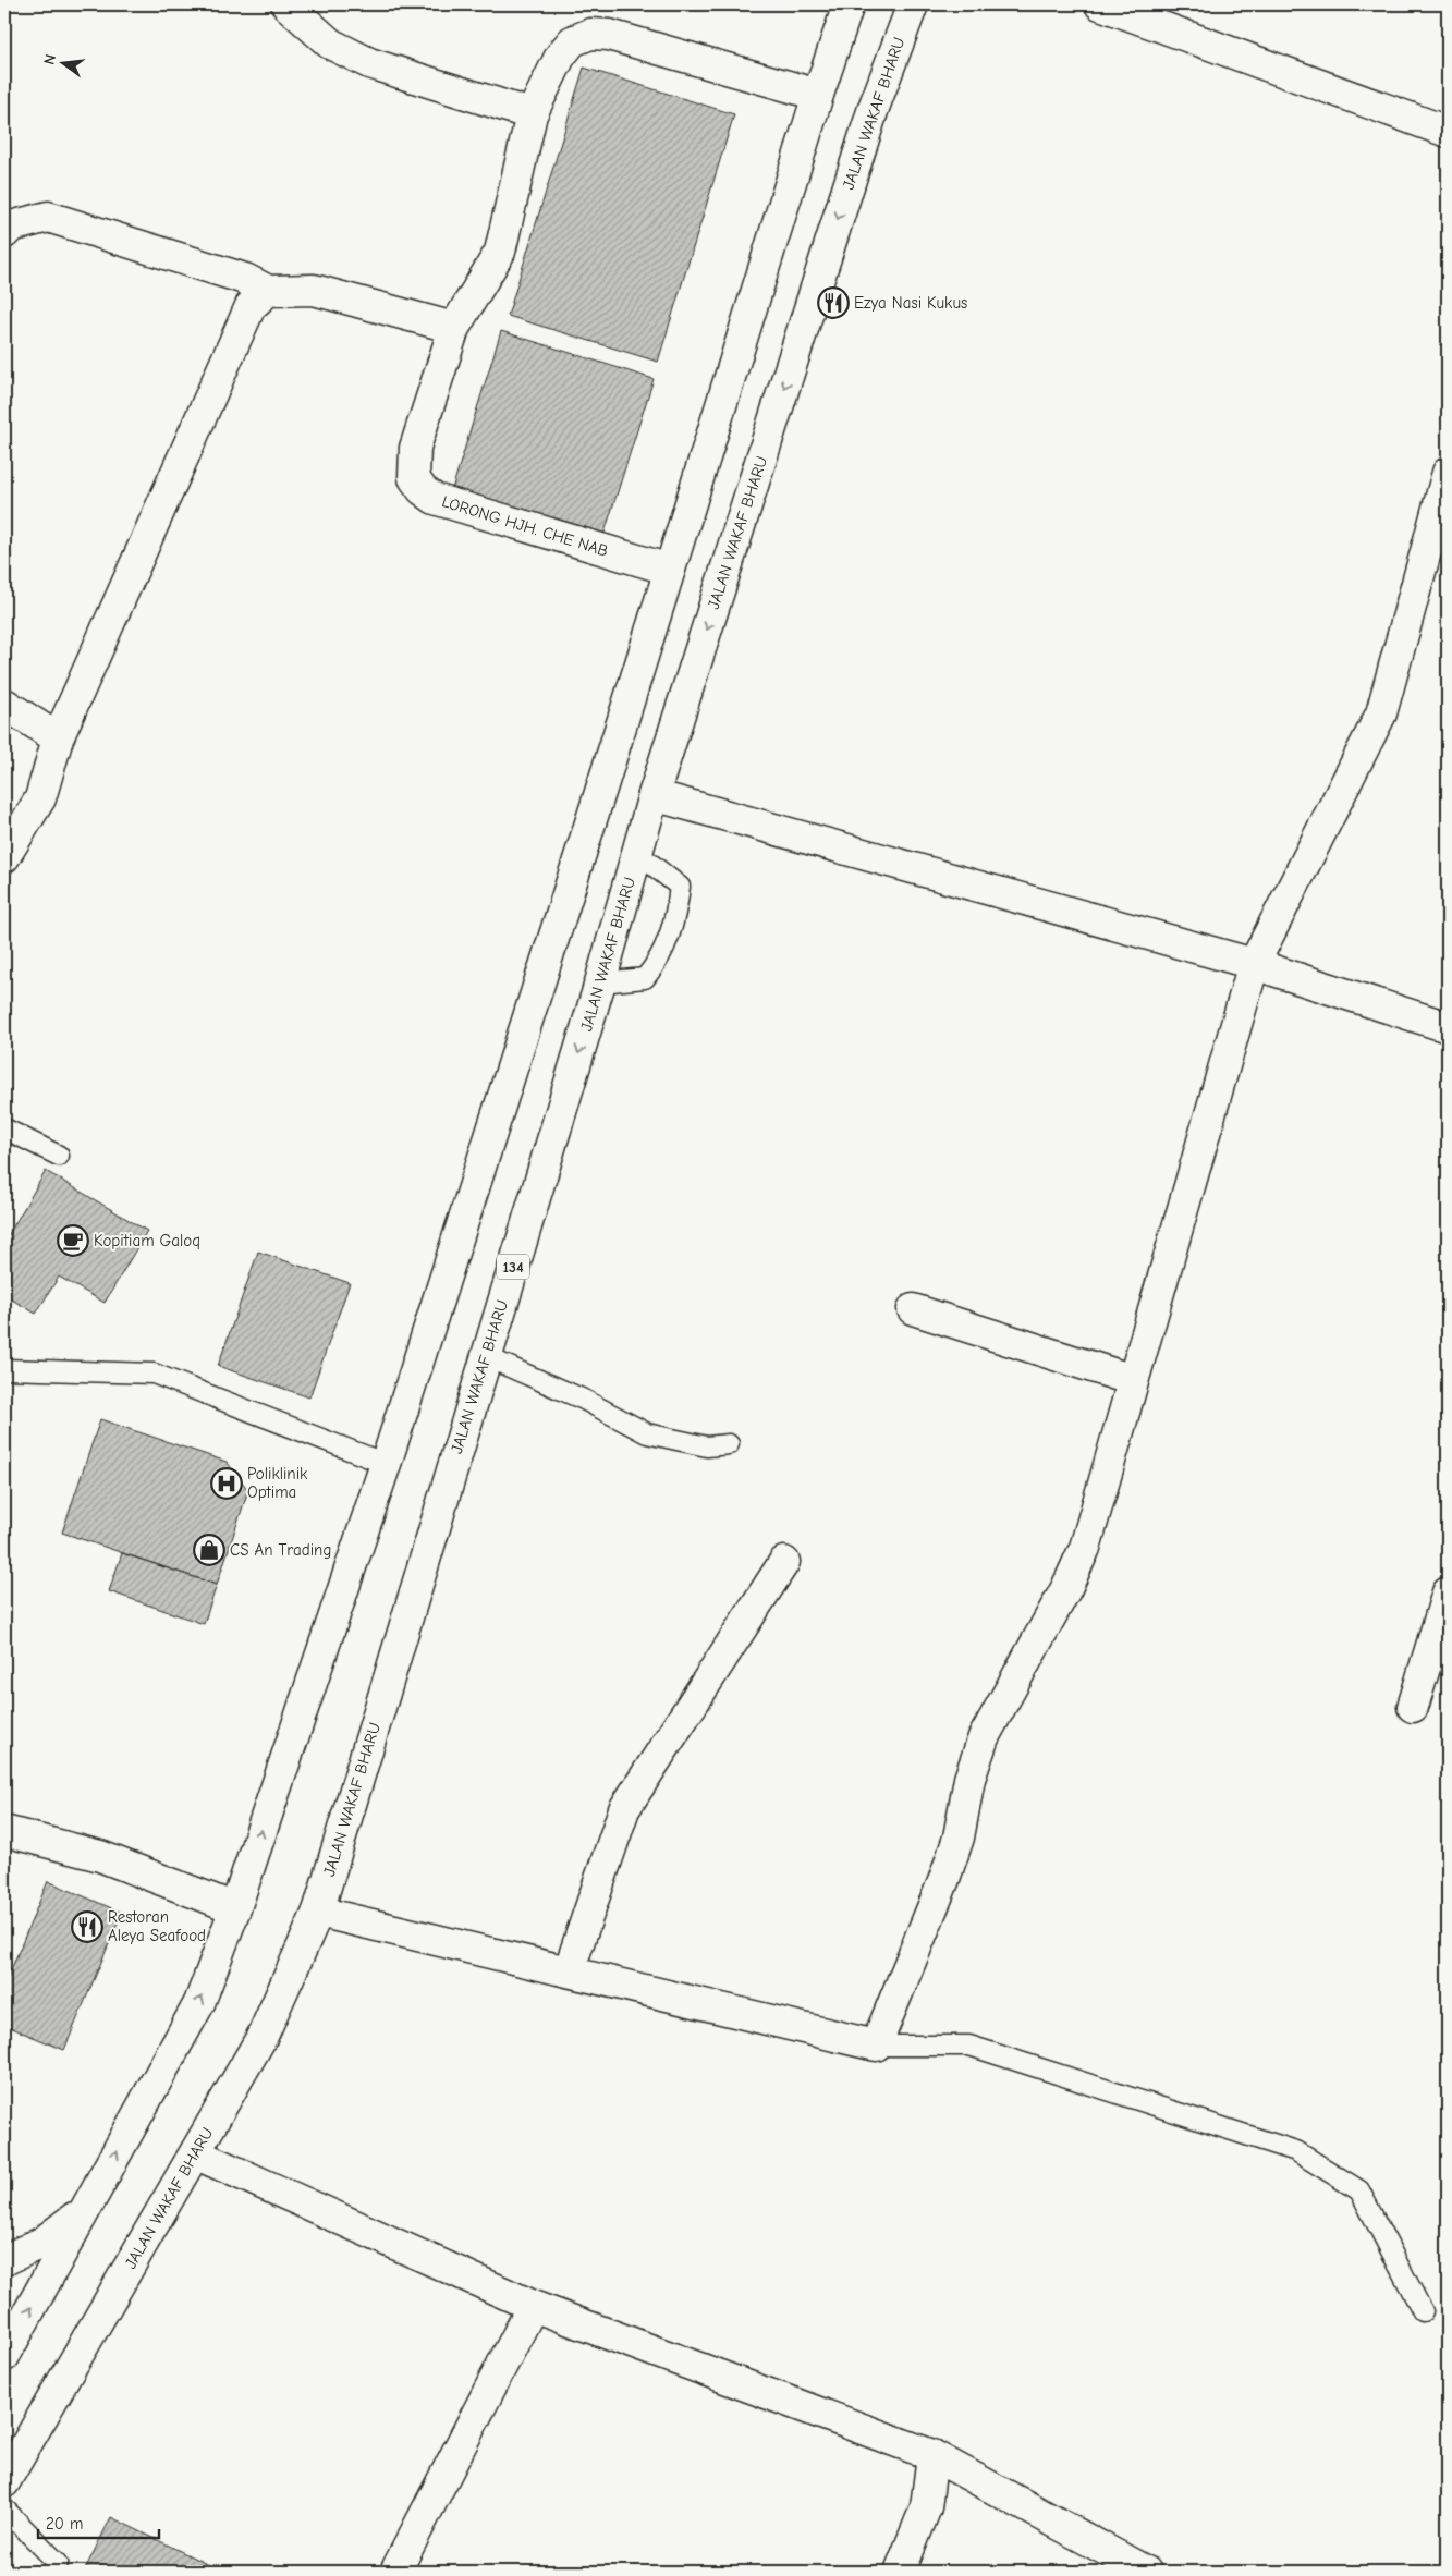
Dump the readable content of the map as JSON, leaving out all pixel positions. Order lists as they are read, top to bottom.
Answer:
{
  "streets": {
    "street": ["JALAN WAKAF BHARU", "LORONG HJH. CHE NAB", "134"]
  },
  "places": {
    "restaurant": ["Ezya Nasi Kukus", "Restoran Aleya Seafood"],
    "cafe": ["Kopitiam Galoq"],
    "hospital": ["Poliklinik Optima"],
    "shop": ["CS An Trading"]
  },
  "scale_bar": "20 m",
  "north": "left"
}
